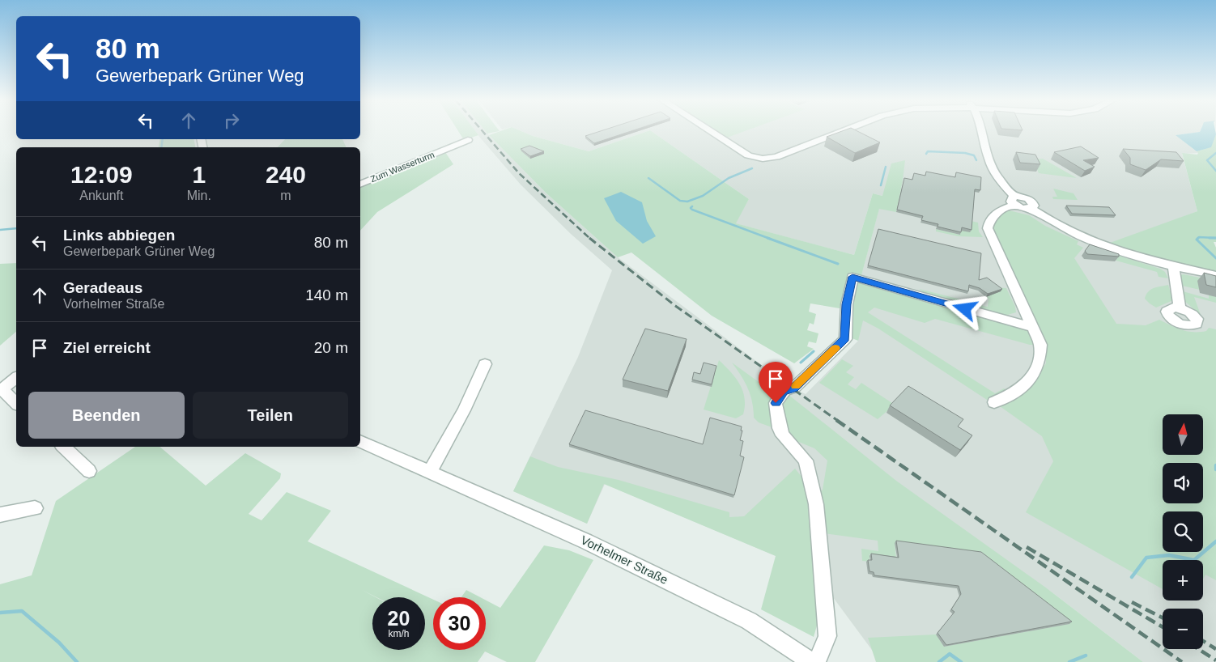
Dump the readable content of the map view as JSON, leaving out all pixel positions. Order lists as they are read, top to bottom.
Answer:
{
  "streets": {
    "street": ["Zum Wasserturm", "Vorhelmer Straße"]
  },
  "north": "top",
  "page": {
    "turn": ["80 m", "Gewerbepark Grüner Weg"],
    "eta": [
      "12:09",
      "Ankunft",
      "1",
      "Min.",
      "240",
      "m"
    ],
    "list": [
      {
        "name": "Links abbiegen",
        "note": "Gewerbepark Grüner Weg",
        "value": "80 m"
      },
      {
        "name": "Geradeaus",
        "note": "Vorhelmer Straße",
        "value": "140 m"
      },
      {
        "name": "Ziel erreicht",
        "value": "20 m"
      }
    ],
    "buttons": ["Beenden", "Teilen"],
    "map_buttons": ["+", "−"],
    "speed": "20 km/h",
    "limit": "30"
  }
}
